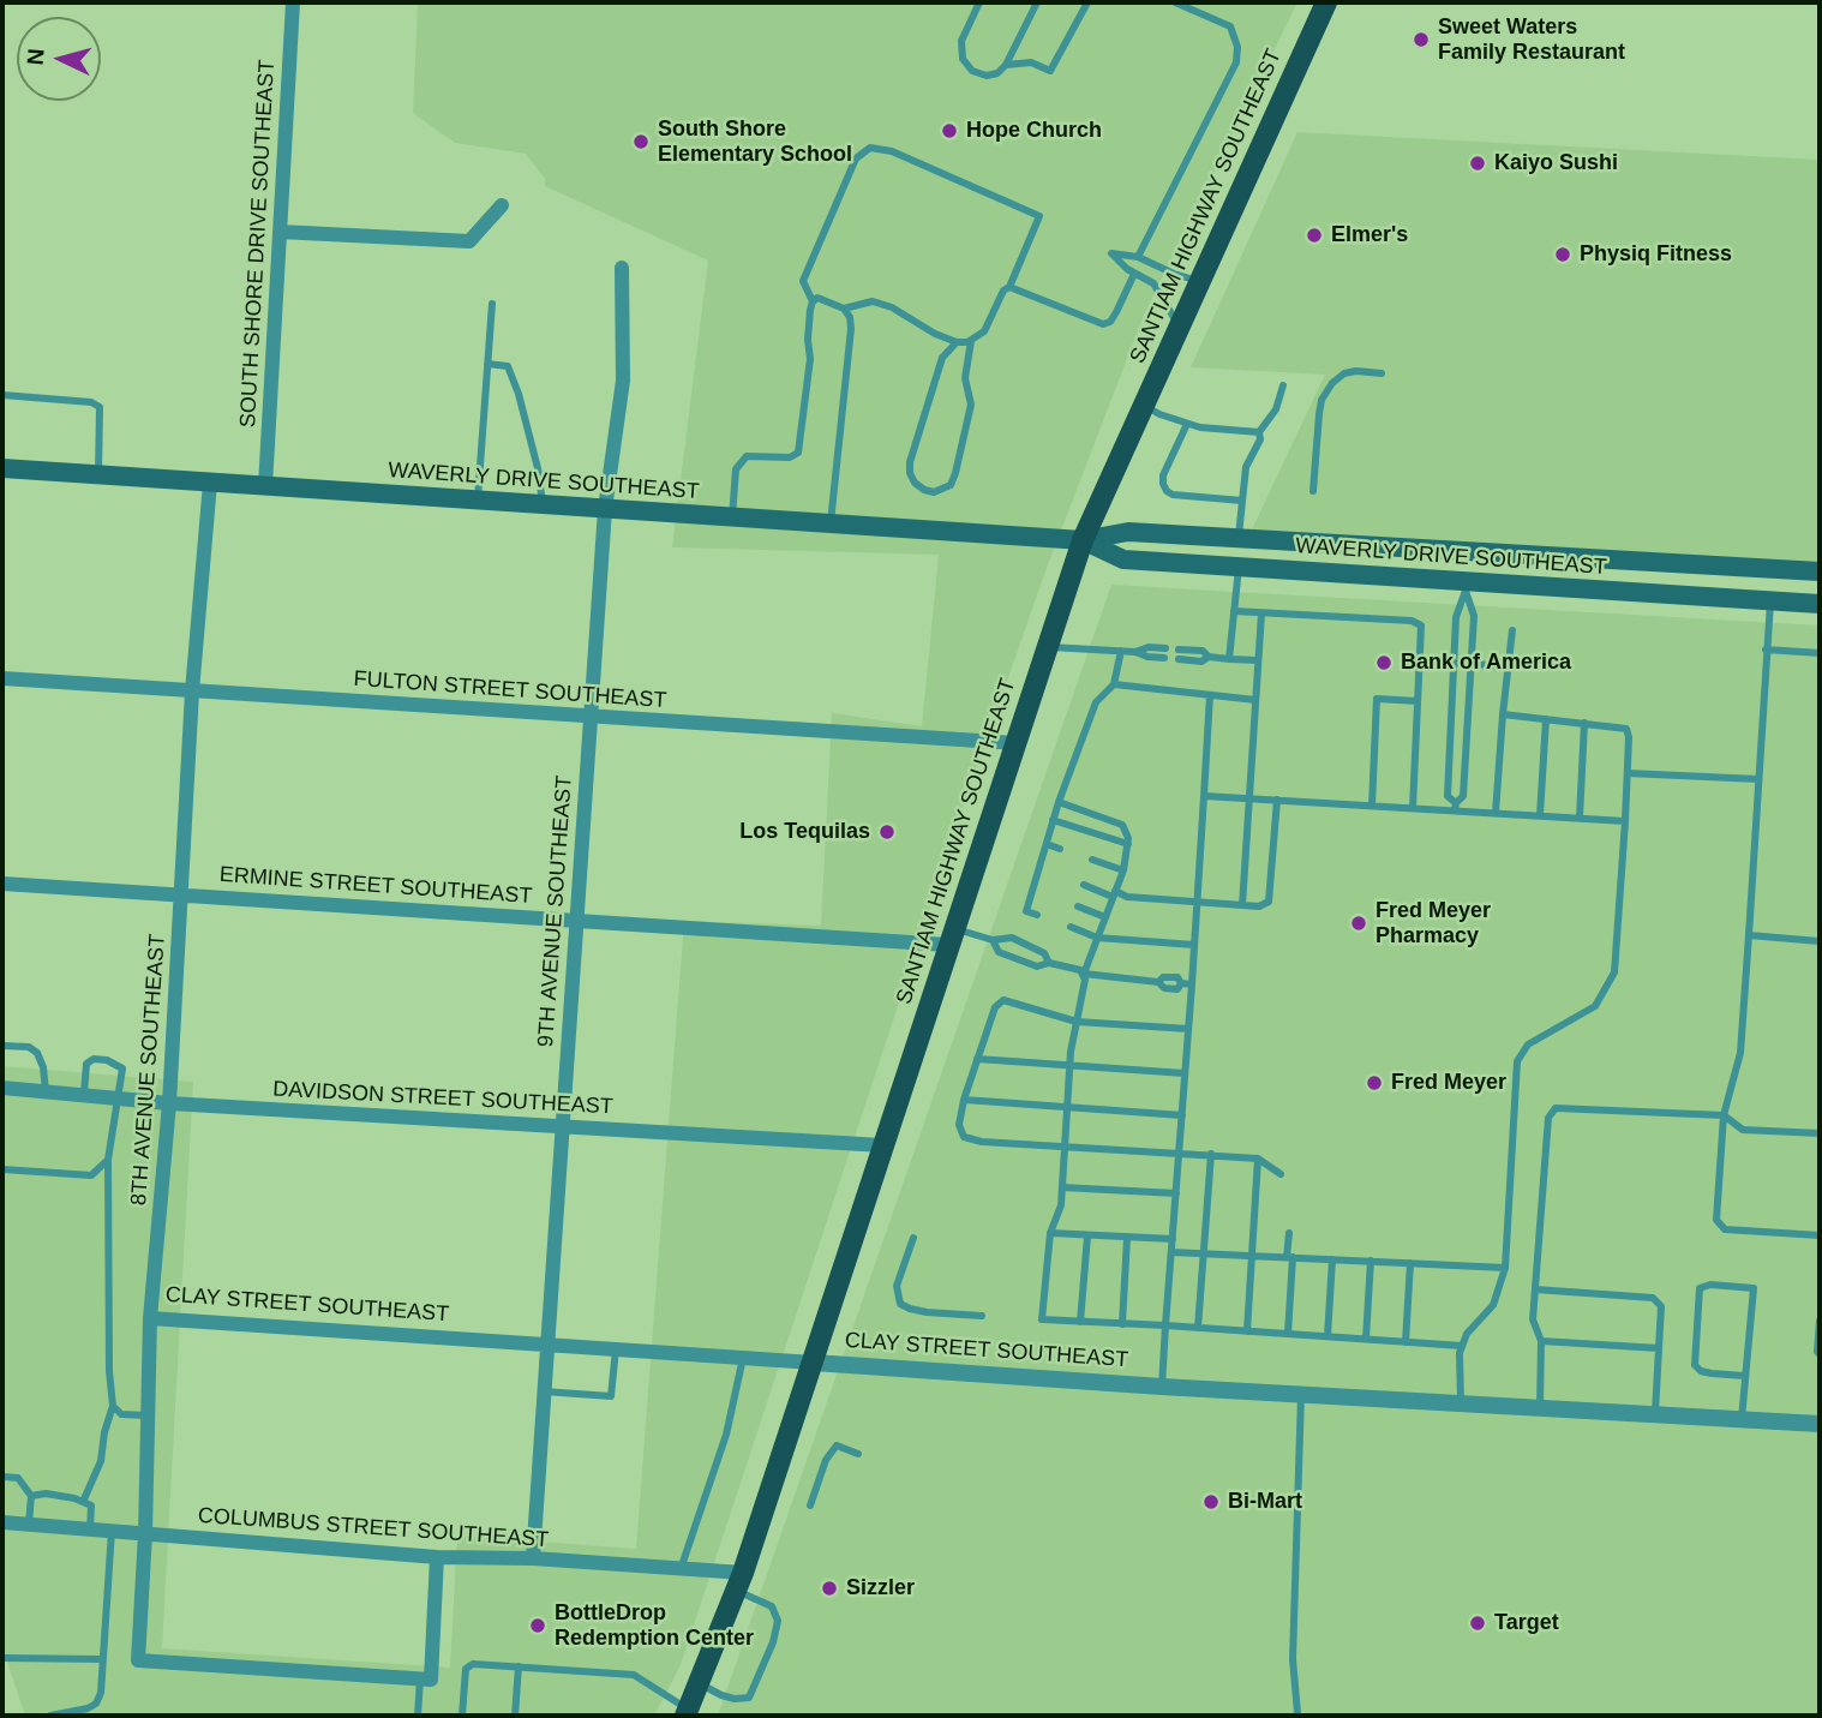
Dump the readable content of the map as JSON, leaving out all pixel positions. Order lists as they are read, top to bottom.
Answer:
{
  "streets": {
    "main road": ["SANTIAM HIGHWAY SOUTHEAST", "WAVERLY DRIVE SOUTHEAST"],
    "street": [
      "SOUTH SHORE DRIVE SOUTHEAST",
      "FULTON STREET SOUTHEAST",
      "ERMINE STREET SOUTHEAST",
      "9TH AVENUE SOUTHEAST",
      "8TH AVENUE SOUTHEAST",
      "DAVIDSON STREET SOUTHEAST",
      "CLAY STREET SOUTHEAST",
      "COLUMBUS STREET SOUTHEAST"
    ]
  },
  "crossings": [
    ["SANTIAM HIGHWAY SOUTHEAST", "WAVERLY DRIVE SOUTHEAST"],
    ["SANTIAM HIGHWAY SOUTHEAST", "FULTON STREET SOUTHEAST"],
    ["SANTIAM HIGHWAY SOUTHEAST", "ERMINE STREET SOUTHEAST"],
    ["SANTIAM HIGHWAY SOUTHEAST", "DAVIDSON STREET SOUTHEAST"],
    ["SANTIAM HIGHWAY SOUTHEAST", "CLAY STREET SOUTHEAST"],
    ["SANTIAM HIGHWAY SOUTHEAST", "COLUMBUS STREET SOUTHEAST"],
    ["SOUTH SHORE DRIVE SOUTHEAST", "WAVERLY DRIVE SOUTHEAST"],
    ["WAVERLY DRIVE SOUTHEAST", "9TH AVENUE SOUTHEAST"],
    ["WAVERLY DRIVE SOUTHEAST", "8TH AVENUE SOUTHEAST"],
    ["FULTON STREET SOUTHEAST", "9TH AVENUE SOUTHEAST"],
    ["FULTON STREET SOUTHEAST", "8TH AVENUE SOUTHEAST"],
    ["ERMINE STREET SOUTHEAST", "9TH AVENUE SOUTHEAST"],
    ["ERMINE STREET SOUTHEAST", "8TH AVENUE SOUTHEAST"],
    ["9TH AVENUE SOUTHEAST", "DAVIDSON STREET SOUTHEAST"],
    ["9TH AVENUE SOUTHEAST", "CLAY STREET SOUTHEAST"],
    ["9TH AVENUE SOUTHEAST", "COLUMBUS STREET SOUTHEAST"],
    ["8TH AVENUE SOUTHEAST", "DAVIDSON STREET SOUTHEAST"],
    ["8TH AVENUE SOUTHEAST", "CLAY STREET SOUTHEAST"],
    ["8TH AVENUE SOUTHEAST", "COLUMBUS STREET SOUTHEAST"]
  ],
  "places": [
    "Sweet Waters Family Restaurant",
    "Hope Church",
    "South Shore Elementary School",
    "Kaiyo Sushi",
    "Elmer's",
    "Physiq Fitness",
    "Bank of America",
    "Los Tequilas",
    "Fred Meyer Pharmacy",
    "Fred Meyer",
    "Bi-Mart",
    "Sizzler",
    "Target",
    "BottleDrop Redemption Center"
  ],
  "north": "left"
}
